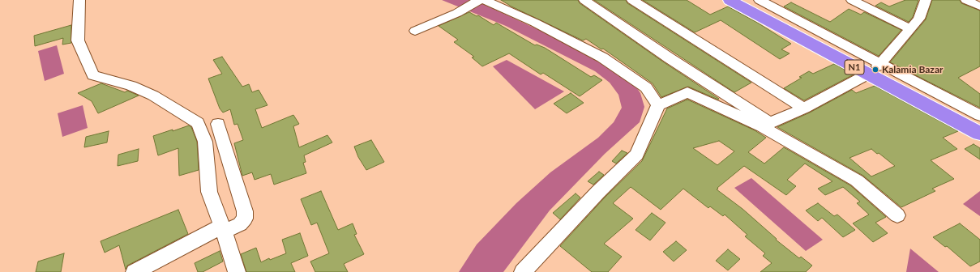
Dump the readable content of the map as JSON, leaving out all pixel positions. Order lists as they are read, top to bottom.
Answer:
{
  "streets": {
    "highway": ["N1"]
  },
  "places": ["Kalamia Bazar"]
}
